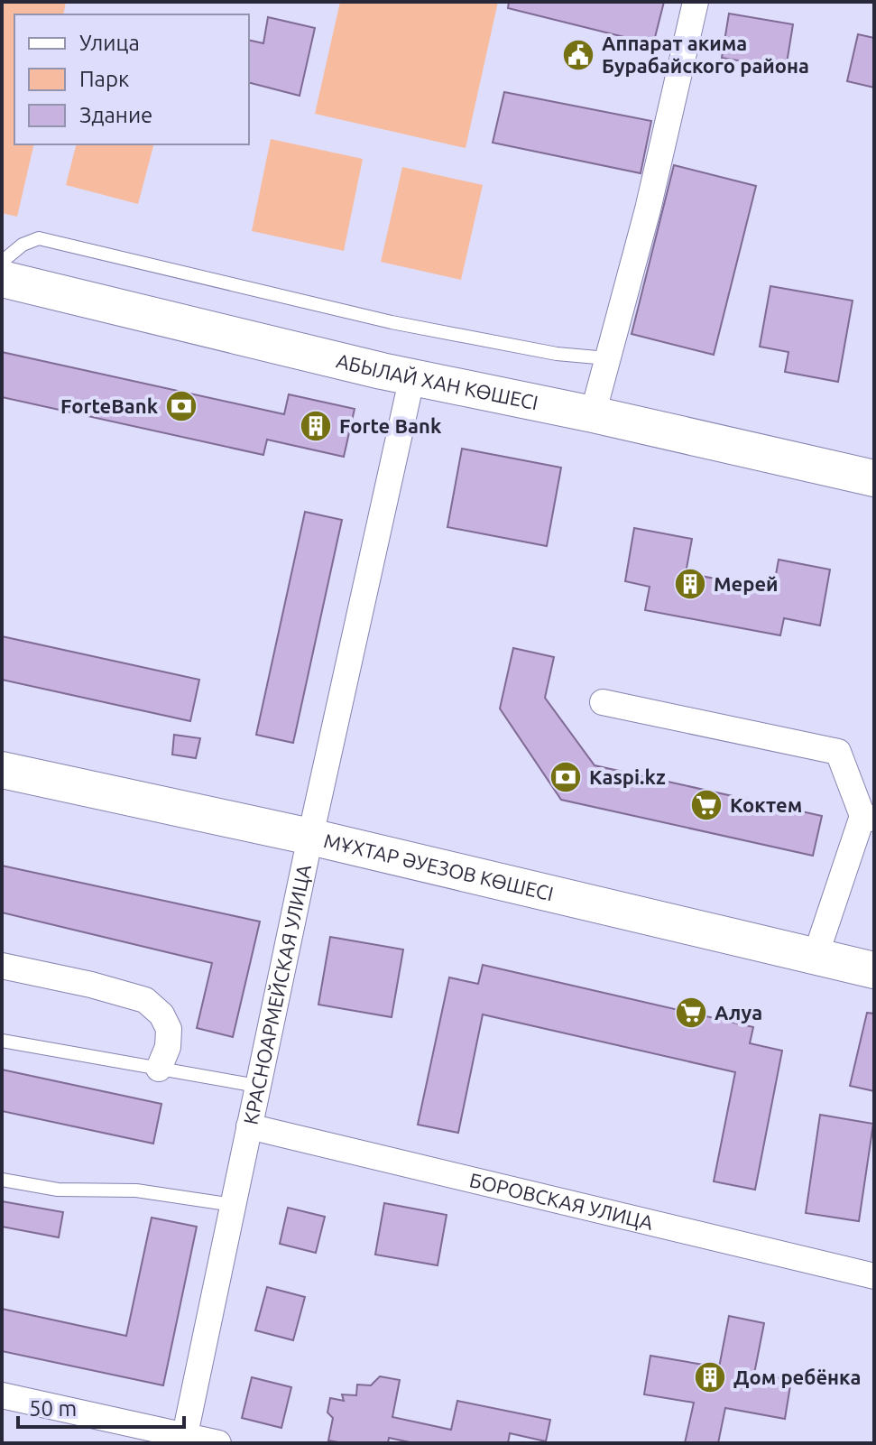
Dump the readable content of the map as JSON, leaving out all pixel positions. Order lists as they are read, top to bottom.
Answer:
{
  "streets": {
    "street": [
      "АБЫЛАЙ ХАН КӨШЕСІ",
      "МҰХТАР ӘУЕЗОВ КӨШЕСІ",
      "КРАСНОАРМЕЙСКАЯ УЛИЦА",
      "БОРОВСКАЯ УЛИЦА"
    ]
  },
  "crossings": [
    ["АБЫЛАЙ ХАН КӨШЕСІ", "КРАСНОАРМЕЙСКАЯ УЛИЦА"],
    ["МҰХТАР ӘУЕЗОВ КӨШЕСІ", "КРАСНОАРМЕЙСКАЯ УЛИЦА"],
    ["КРАСНОАРМЕЙСКАЯ УЛИЦА", "БОРОВСКАЯ УЛИЦА"]
  ],
  "places": {
    "public building": ["Аппарат акима Бурабайского района"],
    "bank": ["ForteBank", "Kaspi.kz"],
    "building": ["Forte Bank", "Мерей", "Дом ребёнка"],
    "supermarket": ["Коктем", "Алуа"]
  },
  "legend": ["Улица", "Парк", "Здание"],
  "scale_bar": "50 m"
}
